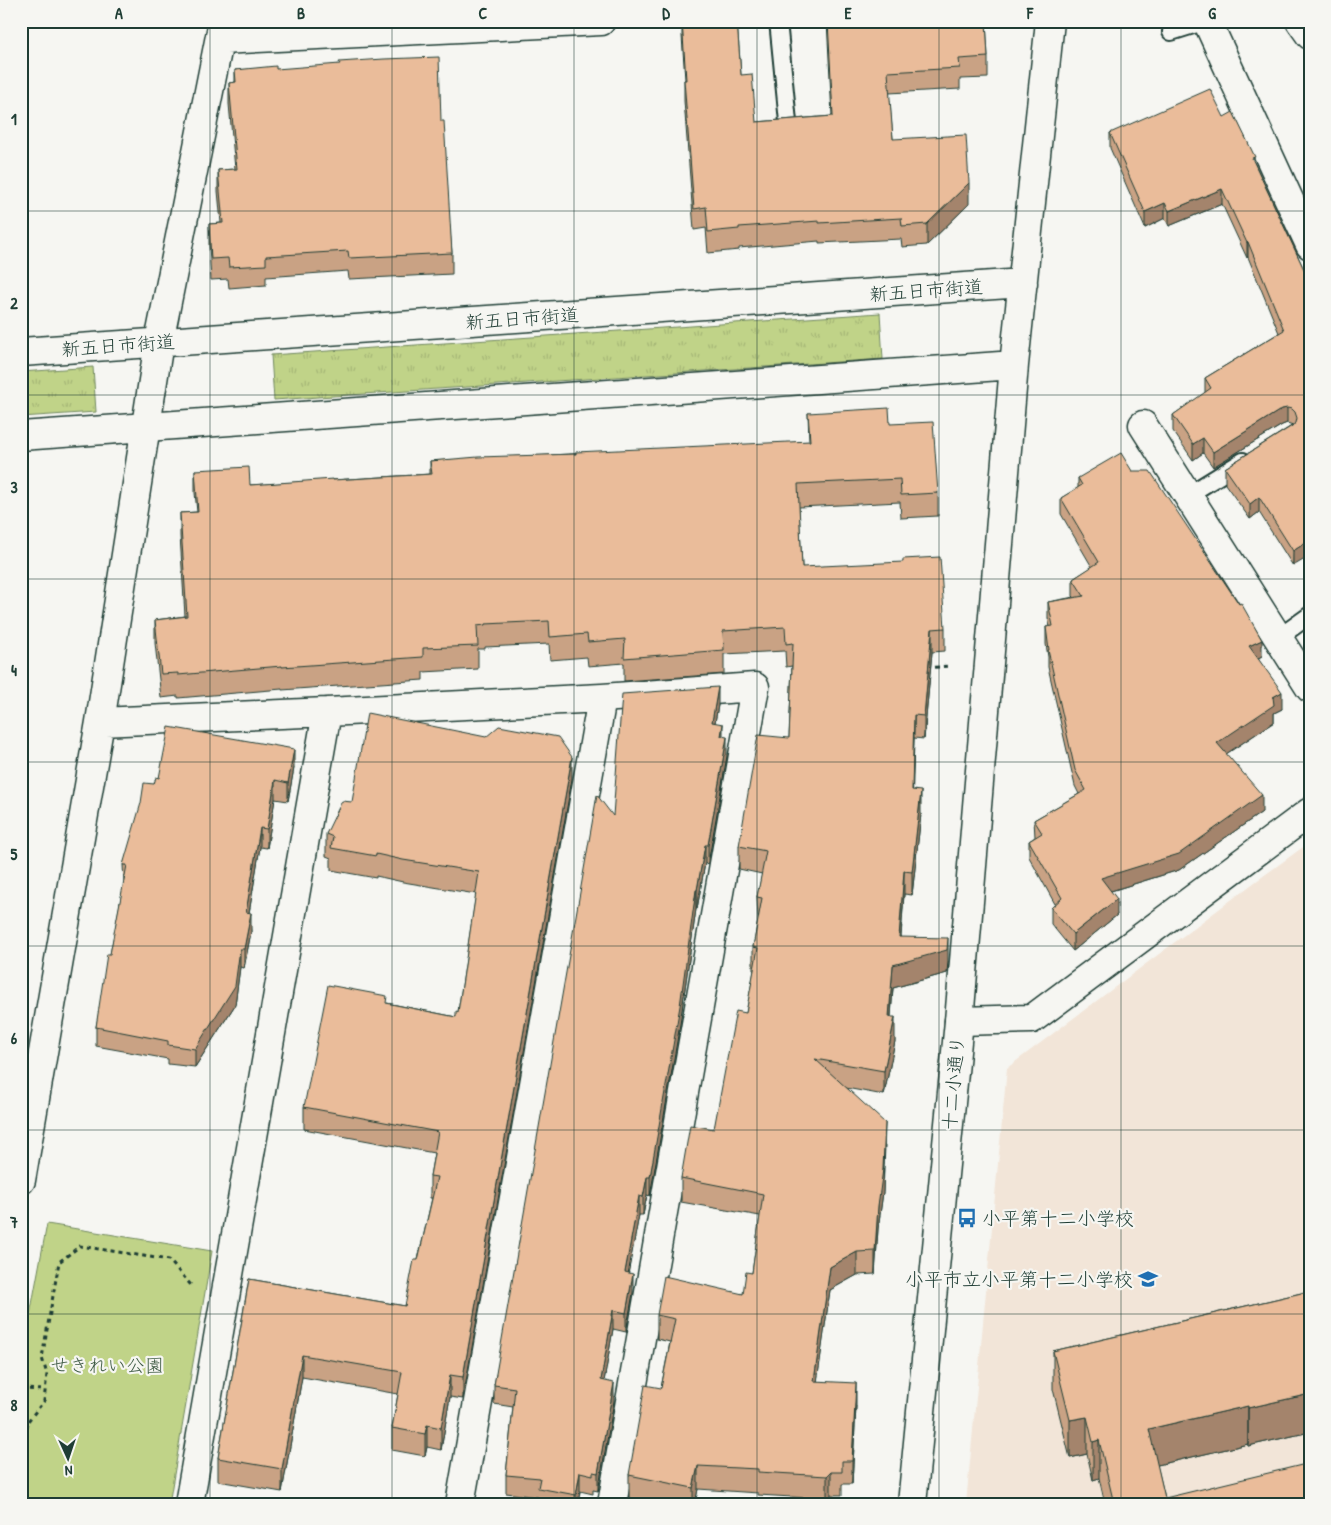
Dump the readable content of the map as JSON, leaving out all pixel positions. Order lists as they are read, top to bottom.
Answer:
{
  "streets": {
    "street": ["新五日市街道", "十二小通り"]
  },
  "parks": ["せきれい公園"],
  "places": {
    "bus stop": ["小平第十二小学校"],
    "school or university": ["小平市立小平第十二小学校"]
  },
  "north": "bottom",
  "grid": {
    "columns": [
      "A",
      "B",
      "C",
      "D",
      "E",
      "F",
      "G"
    ],
    "rows": [
      "1",
      "2",
      "3",
      "4",
      "5",
      "6",
      "7",
      "8"
    ]
  }
}
